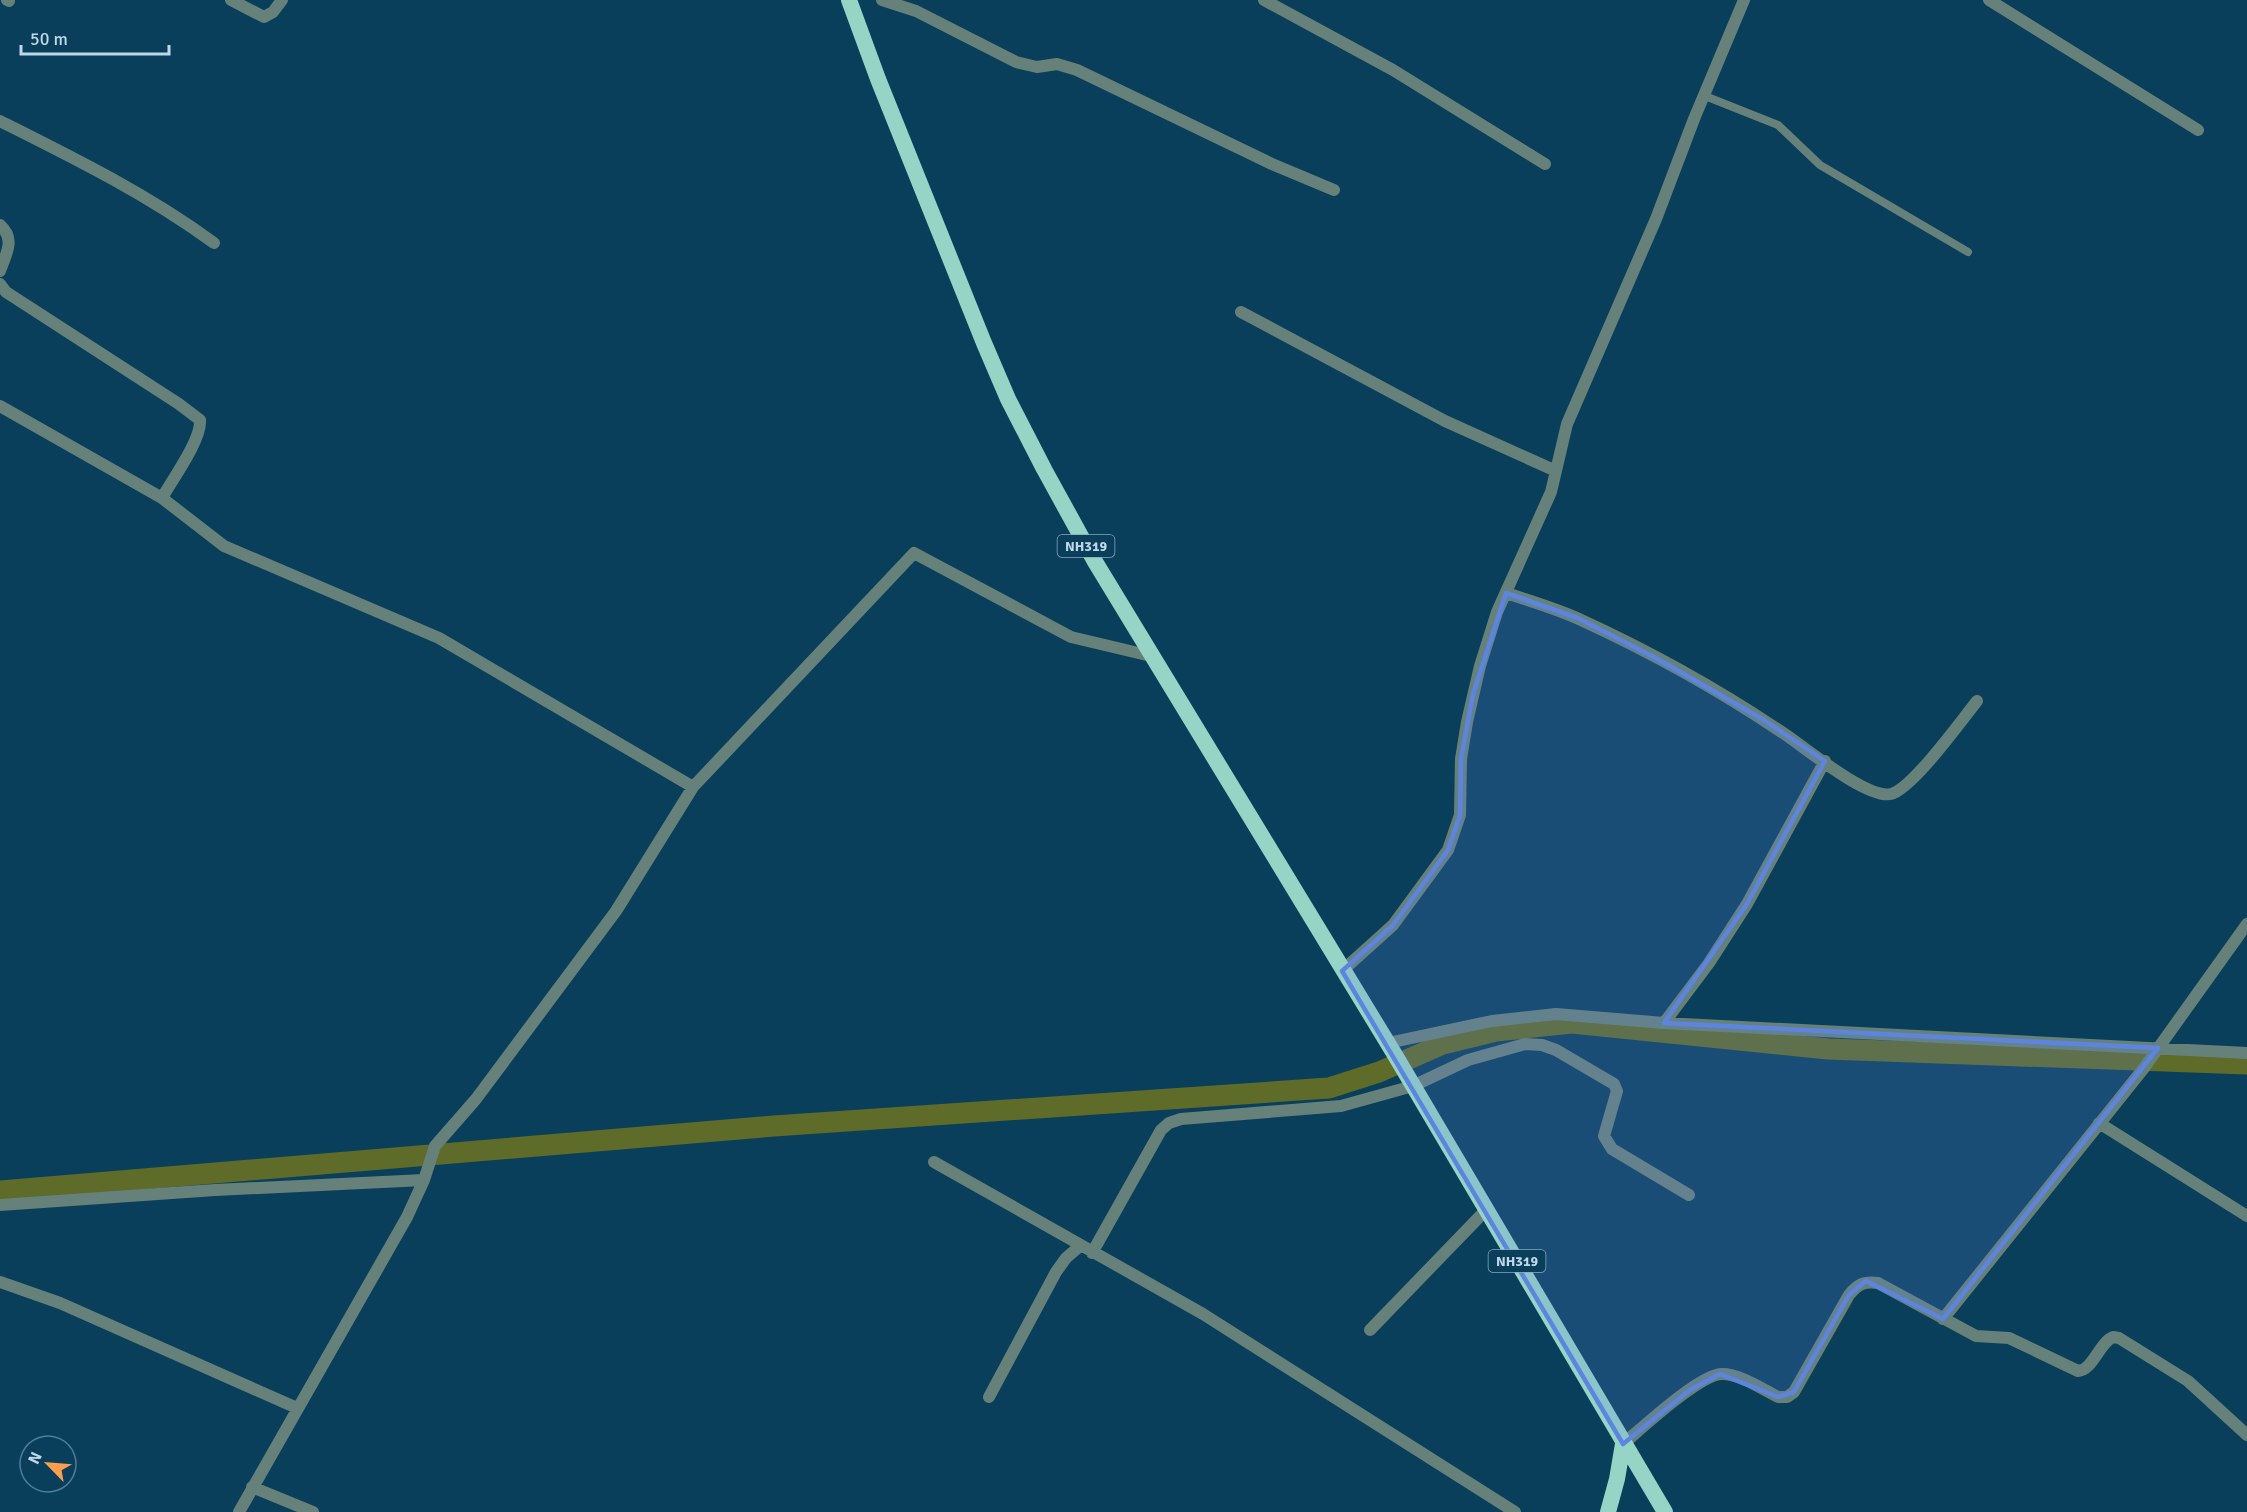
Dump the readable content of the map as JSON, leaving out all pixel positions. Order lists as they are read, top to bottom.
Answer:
{
  "streets": {
    "highway": ["NH319"]
  },
  "scale_bar": "50 m",
  "north": "top left"
}
